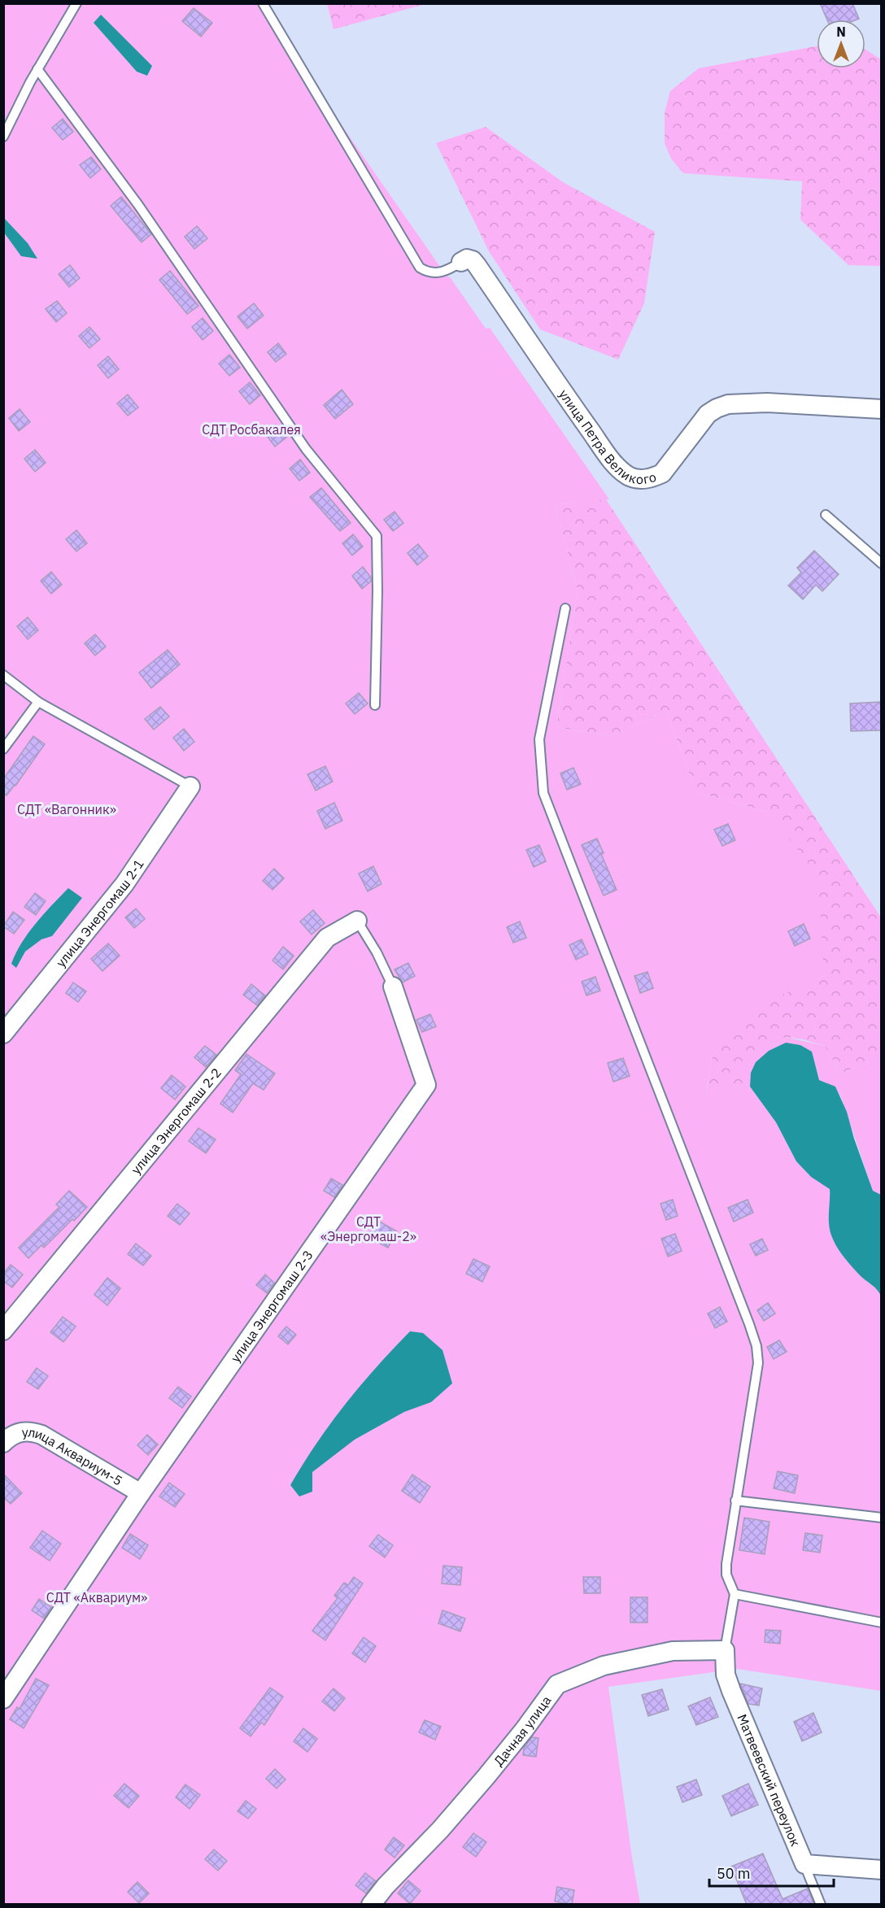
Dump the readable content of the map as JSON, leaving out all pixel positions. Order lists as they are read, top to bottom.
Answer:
{
  "streets": {
    "street": [
      "улица Петра Великого",
      "улица Энергомаш 2-1",
      "улица Энергомаш 2-2",
      "улица Энергомаш 2-3",
      "улица Аквариум-5",
      "Дачная улица",
      "Матвеевский переулок"
    ]
  },
  "crossings": [
    ["улица Энергомаш 2-3", "улица Аквариум-5"],
    ["Дачная улица", "Матвеевский переулок"]
  ],
  "parks": [
    "СДТ Росбакалея",
    "СДТ «Вагонник»",
    "СДТ «Энергомаш-2»",
    "СДТ «Аквариум»"
  ],
  "scale_bar": "50 m",
  "north": "top"
}
